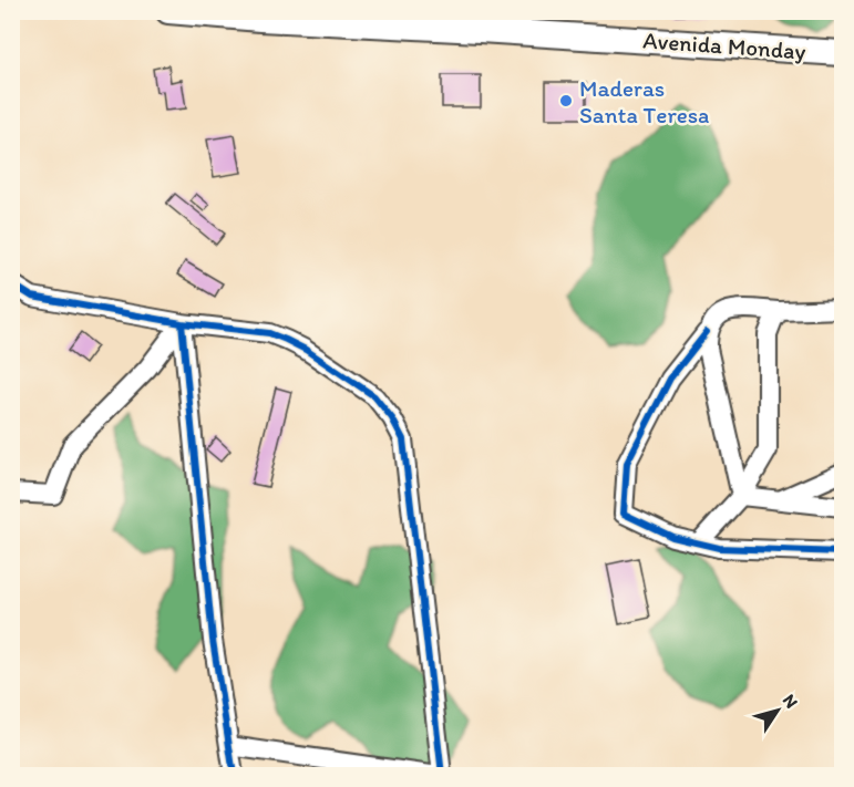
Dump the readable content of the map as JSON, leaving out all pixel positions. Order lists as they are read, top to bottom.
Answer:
{
  "streets": {
    "main road": ["Avenida Monday"]
  },
  "places": ["Maderas Santa Teresa"],
  "north": "top right"
}
